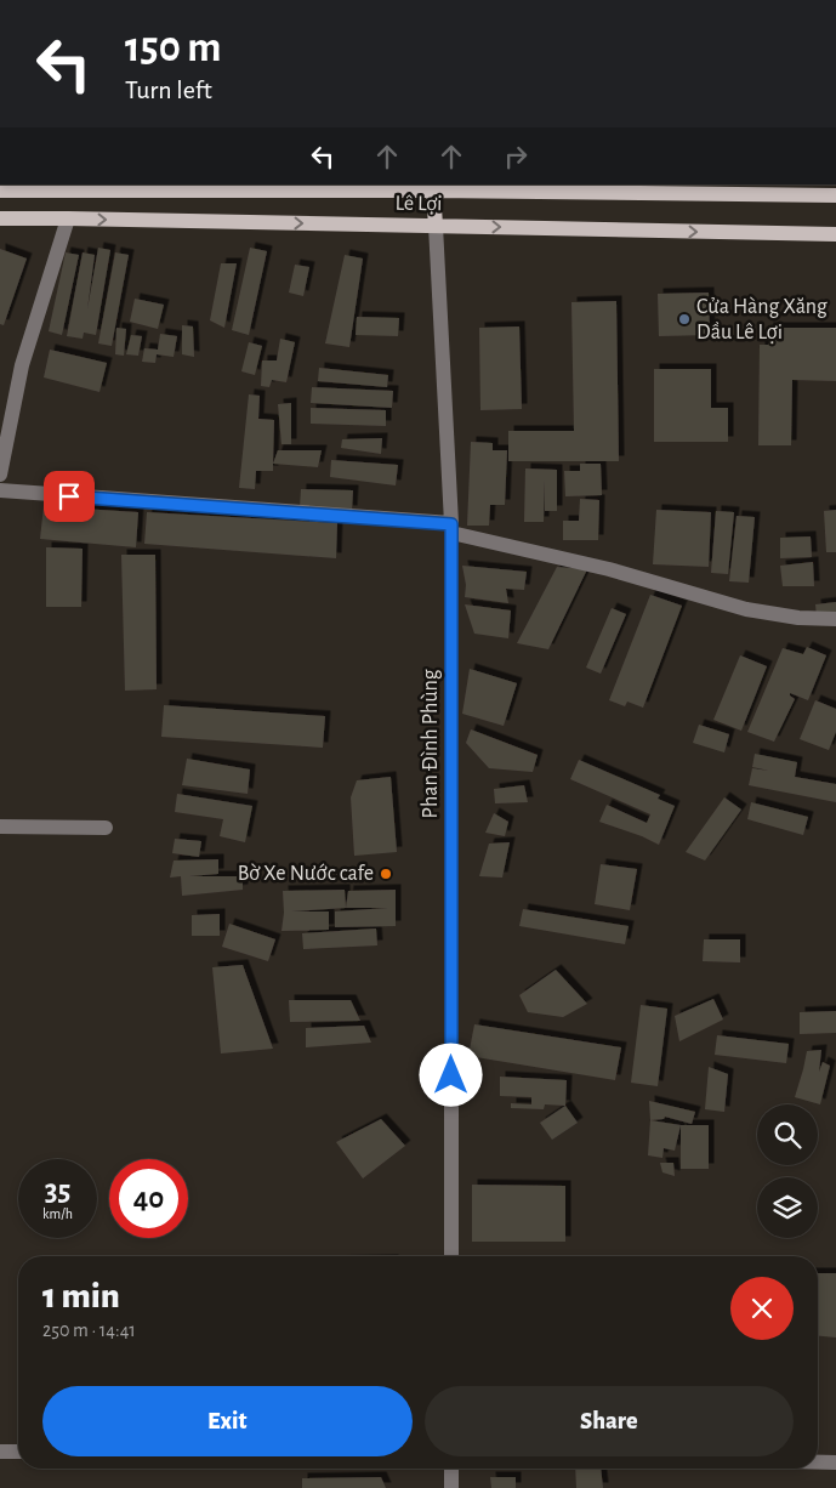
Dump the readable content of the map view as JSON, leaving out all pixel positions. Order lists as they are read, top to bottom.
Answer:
{
  "streets": {
    "main road": ["Lê Lợi"],
    "street": ["Phan Đình Phùng"]
  },
  "crossings": [
    ["Lê Lợi", "Phan Đình Phùng"]
  ],
  "places": ["Cửa Hàng Xăng Dầu Lê Lợi", "Bờ Xe Nước cafe"],
  "page": {
    "turn": ["150 m", "Turn left"],
    "speed": "35 km/h",
    "limit": "40",
    "heading": ["1 min", "250 m · 14:41"],
    "buttons": ["Exit", "Share"]
  }
}
